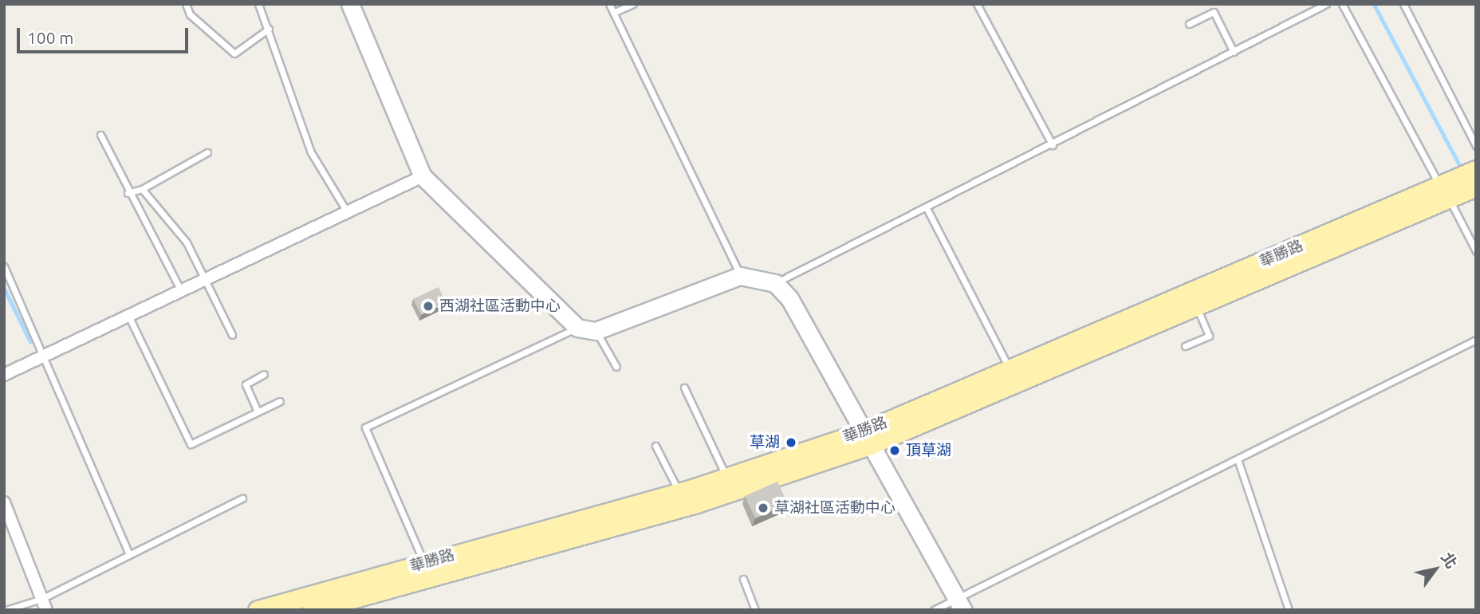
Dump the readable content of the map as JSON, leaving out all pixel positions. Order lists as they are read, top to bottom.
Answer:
{
  "streets": {
    "main road": ["華勝路"]
  },
  "places": [
    "西湖社區活動中心",
    "草湖",
    "頂草湖",
    "草湖社區活動中心"
  ],
  "scale_bar": "100 m",
  "north": "top right"
}
